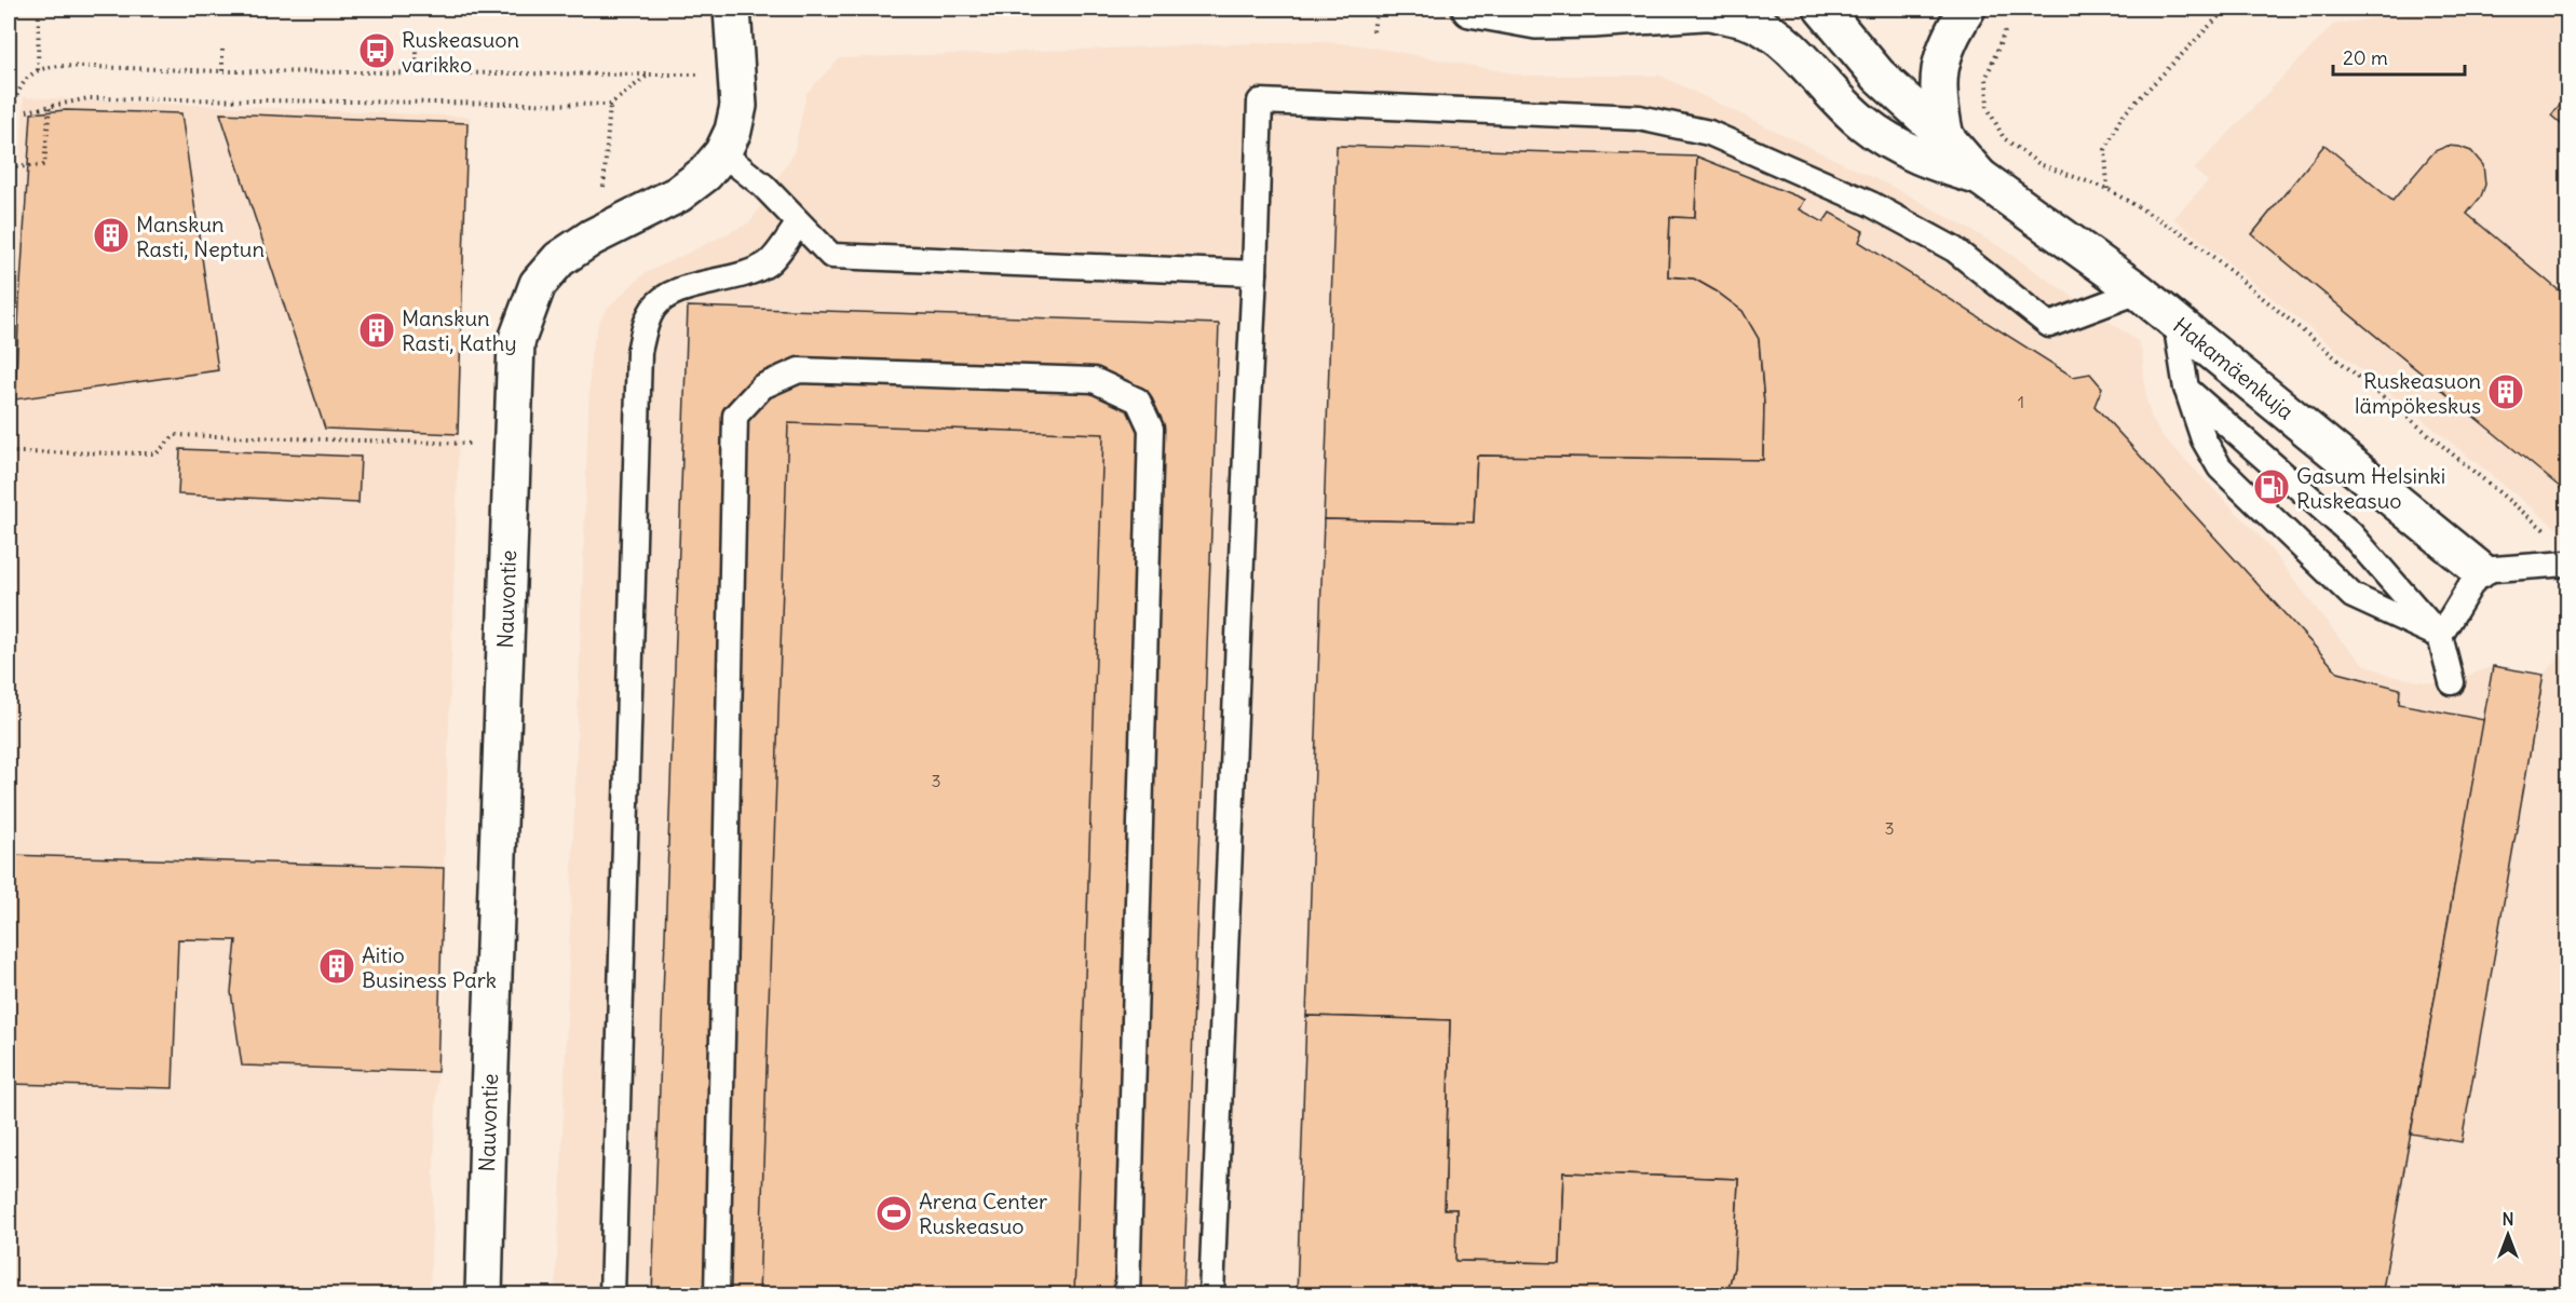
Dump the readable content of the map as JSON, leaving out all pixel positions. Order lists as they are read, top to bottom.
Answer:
{
  "streets": {
    "street": ["Hakamäenkuja", "Nauvontie"]
  },
  "places": {
    "bus stop": ["Ruskeasuon varikko"],
    "building": [
      "Manskun Rasti, Neptun",
      "Manskun Rasti, Kathy",
      "Ruskeasuon lämpökeskus",
      "Aitio Business Park"
    ],
    "fuel station": ["Gasum Helsinki Ruskeasuo"],
    "sports": ["Arena Center Ruskeasuo"]
  },
  "house_numbers": ["1", "3", "3"],
  "scale_bar": "20 m",
  "north": "top"
}
